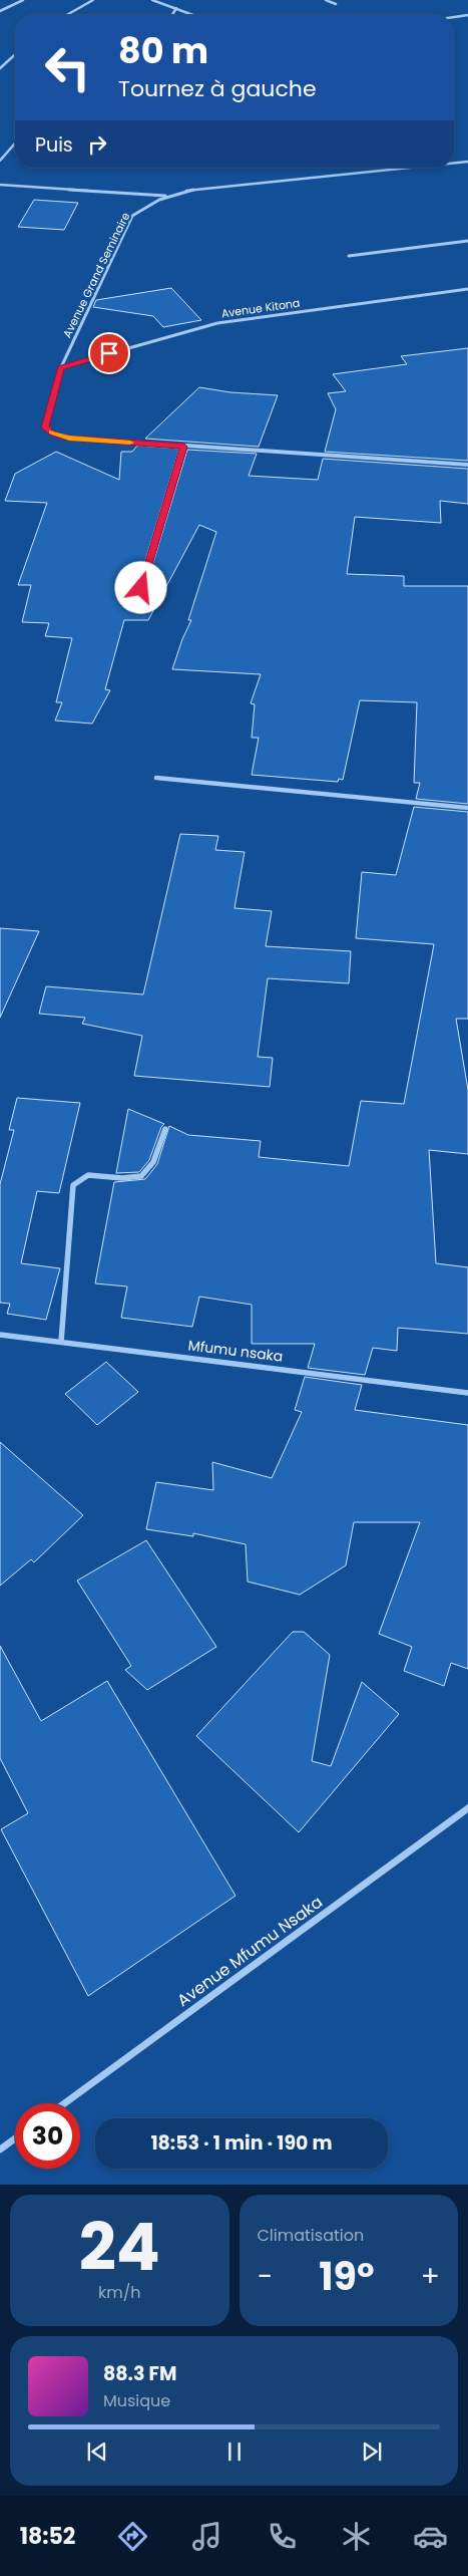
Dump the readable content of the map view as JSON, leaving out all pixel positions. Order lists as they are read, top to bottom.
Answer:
{
  "streets": {
    "street": [
      "Avenue Grand Seminaire",
      "Avenue Kitona",
      "Mfumu nsaka",
      "Avenue Mfumu Nsaka"
    ]
  },
  "crossings": [
    ["Avenue Grand Seminaire", "Avenue Kitona"]
  ],
  "page": {
    "turn": ["80 m", "Tournez à gauche"],
    "then": "Puis",
    "limit": "30",
    "trip": "18:53 · 1 min · 190 m",
    "tile": [
      ["24", "km/h"],
      "Climatisation"
    ],
    "heat": ["−", "19°", "+"],
    "song": ["88.3 FM", "Musique"],
    "tabs": "18:52"
  }
}
